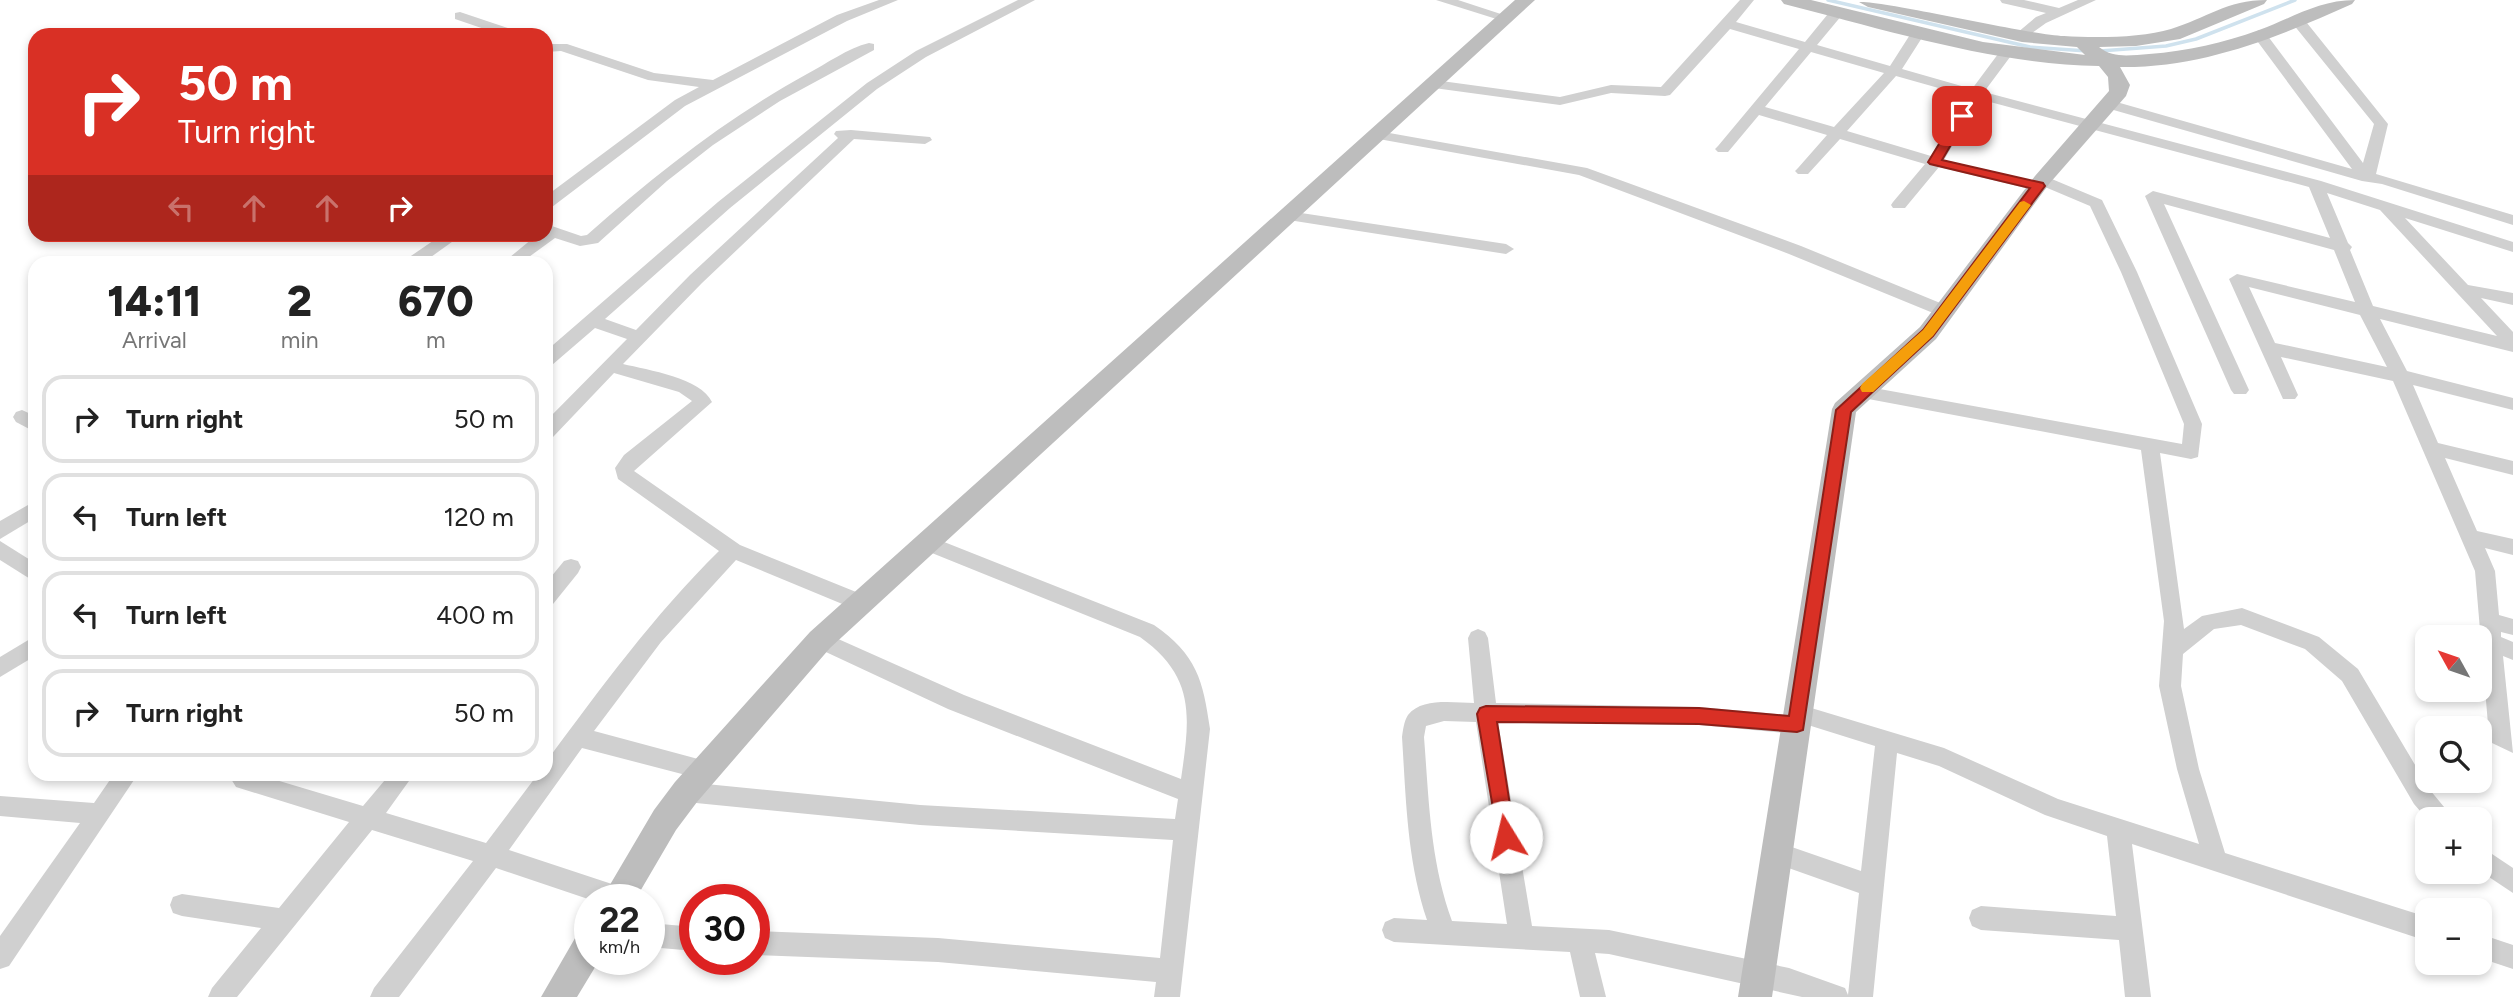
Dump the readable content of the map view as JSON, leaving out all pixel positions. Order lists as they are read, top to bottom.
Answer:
{
  "north": "top left",
  "page": {
    "turn": ["50 m", "Turn right"],
    "eta": [
      "14:11",
      "Arrival",
      "2",
      "min",
      "670",
      "m"
    ],
    "list": [
      {
        "name": "Turn right",
        "value": "50 m"
      },
      {
        "name": "Turn left",
        "value": "120 m"
      },
      {
        "name": "Turn left",
        "value": "400 m"
      },
      {
        "name": "Turn right",
        "value": "50 m"
      }
    ],
    "map_buttons": ["+", "−"],
    "speed": "22 km/h",
    "limit": "30"
  }
}
